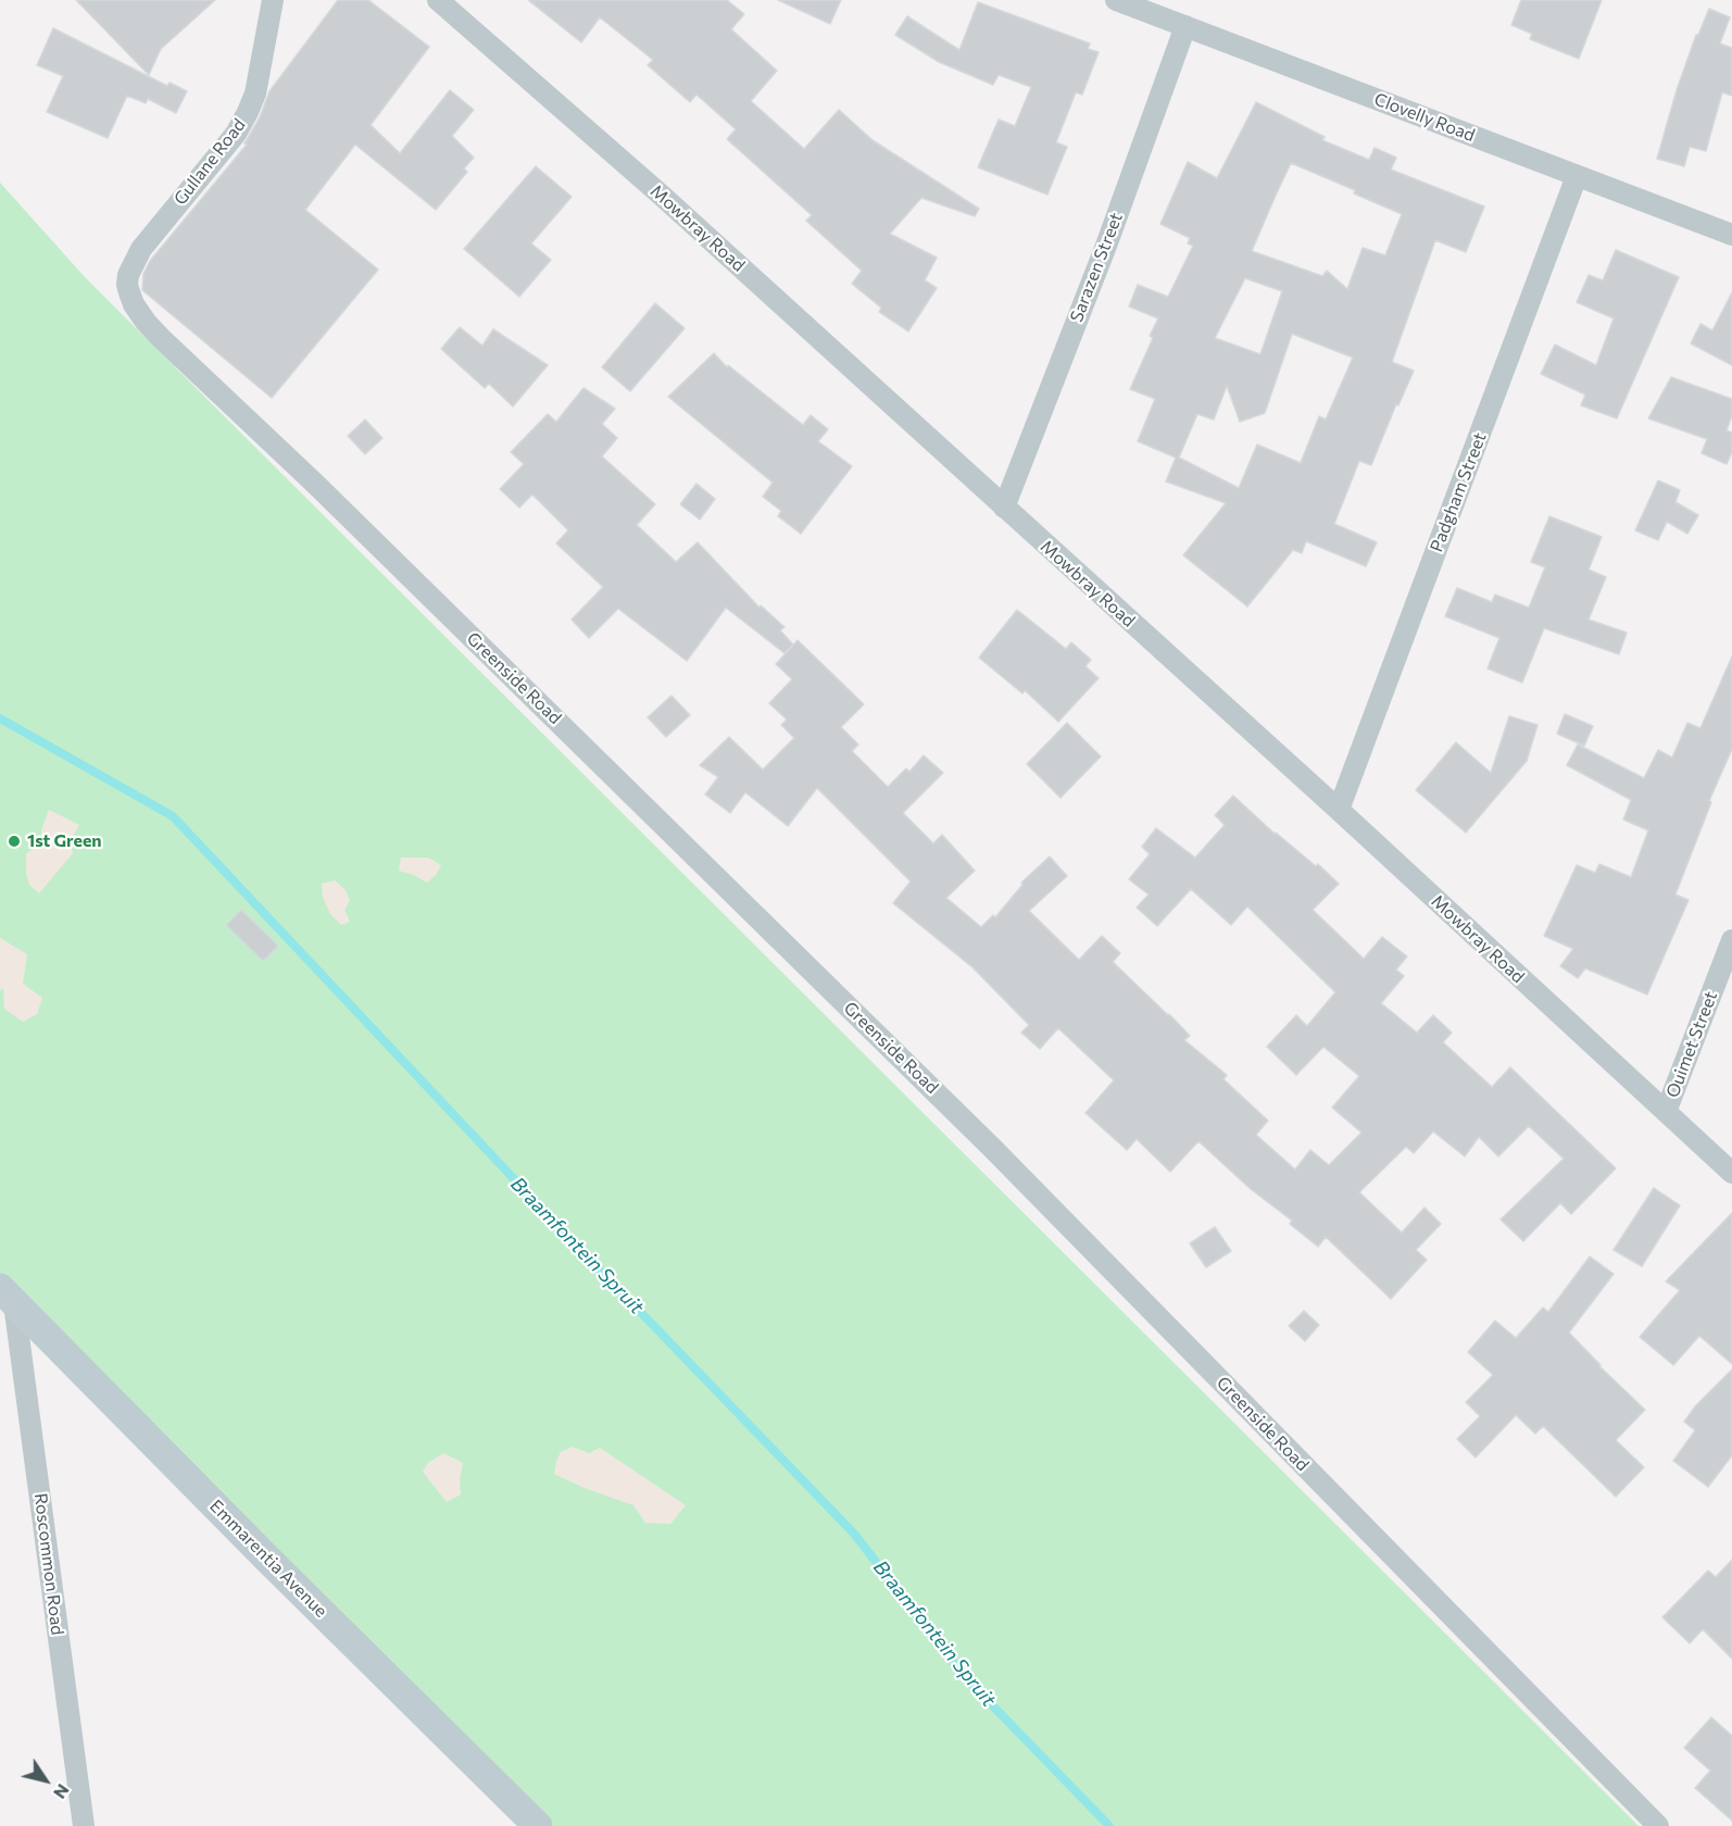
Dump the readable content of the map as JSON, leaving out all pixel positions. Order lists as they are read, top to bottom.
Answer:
{
  "streets": {
    "street": [
      "Clovelly Road",
      "Gullane Road",
      "Mowbray Road",
      "Sarazen Street",
      "Padgham Street",
      "Greenside Road",
      "Ouimet Street",
      "Emmarentia Avenue",
      "Roscommon Road"
    ]
  },
  "crossings": [
    ["Clovelly Road", "Sarazen Street"],
    ["Clovelly Road", "Padgham Street"],
    ["Gullane Road", "Greenside Road"],
    ["Mowbray Road", "Sarazen Street"],
    ["Mowbray Road", "Padgham Street"],
    ["Mowbray Road", "Ouimet Street"],
    ["Emmarentia Avenue", "Roscommon Road"]
  ],
  "water": ["Braamfontein Spruit"],
  "places": ["1st Green"],
  "north": "bottom right"
}
